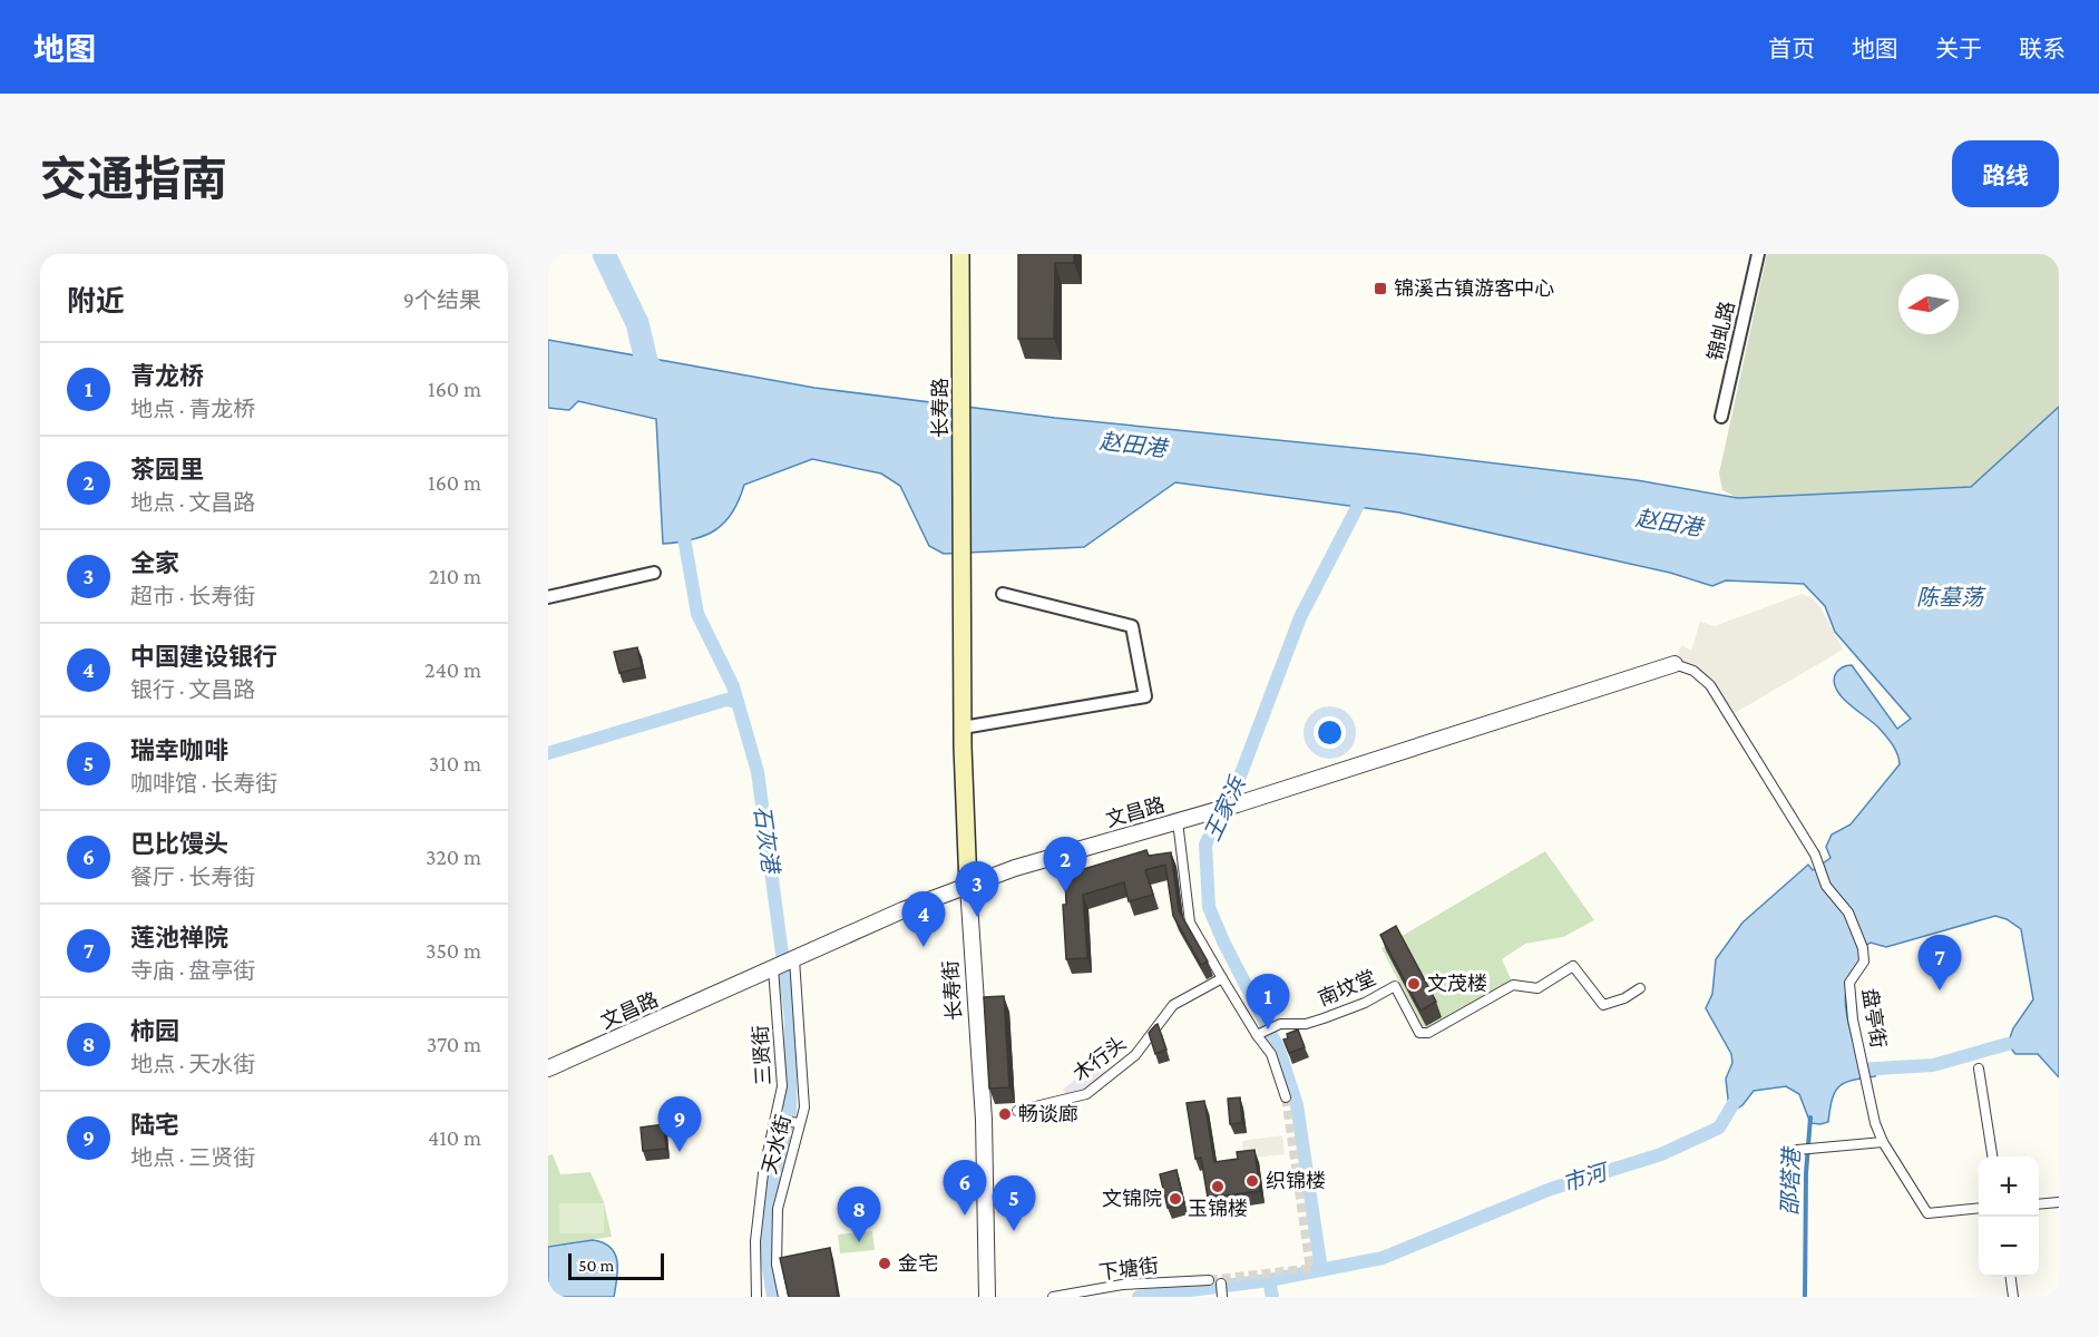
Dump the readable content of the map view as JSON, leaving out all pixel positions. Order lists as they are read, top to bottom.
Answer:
{
  "streets": {
    "main road": ["长寿路", "长寿街"],
    "street": [
      "锦虬路",
      "文昌路",
      "南坟堂",
      "盘亭街",
      "三贤街",
      "木行头",
      "天水街",
      "下塘街"
    ]
  },
  "crossings": [
    ["长寿路", "长寿街"],
    ["文昌路", "长寿街"],
    ["文昌路", "盘亭街"],
    ["文昌路", "三贤街"],
    ["文昌路", "天水街"],
    ["三贤街", "天水街"]
  ],
  "water": [
    "赵田港",
    "陈墓荡",
    "王家浜",
    "石灰港",
    "市河",
    "邵塔港"
  ],
  "places": {
    "transit": ["锦溪古镇游客中心"],
    "other": [
      "文茂楼",
      "畅谈廊",
      "织锦楼",
      "玉锦楼",
      "文锦院",
      "金宅"
    ]
  },
  "scale_bar": "50 m",
  "north": "left",
  "page": {
    "header": "地图",
    "nav": [
      "首页",
      "地图",
      "关于",
      "联系"
    ],
    "title": "交通指南",
    "buttons": "路线",
    "heading": ["附近", "9个结果"],
    "list": [
      {
        "mark": "1",
        "name": "青龙桥",
        "note": "地点 · 青龙桥",
        "value": "160 m"
      },
      {
        "mark": "2",
        "name": "茶园里",
        "note": "地点 · 文昌路",
        "value": "160 m"
      },
      {
        "mark": "3",
        "name": "全家",
        "note": "超市 · 长寿街",
        "value": "210 m"
      },
      {
        "mark": "4",
        "name": "中国建设银行",
        "note": "银行 · 文昌路",
        "value": "240 m"
      },
      {
        "mark": "5",
        "name": "瑞幸咖啡",
        "note": "咖啡馆 · 长寿街",
        "value": "310 m"
      },
      {
        "mark": "6",
        "name": "巴比馒头",
        "note": "餐厅 · 长寿街",
        "value": "320 m"
      },
      {
        "mark": "7",
        "name": "莲池禅院",
        "note": "寺庙 · 盘亭街",
        "value": "350 m"
      },
      {
        "mark": "8",
        "name": "柿园",
        "note": "地点 · 天水街",
        "value": "370 m"
      },
      {
        "mark": "9",
        "name": "陆宅",
        "note": "地点 · 三贤街",
        "value": "410 m"
      }
    ],
    "pins": [
      "2",
      "3",
      "4",
      "7",
      "1",
      "9",
      "6",
      "5",
      "8"
    ],
    "map_buttons": ["+", "−"],
    "scale": "50 m"
  }
}
